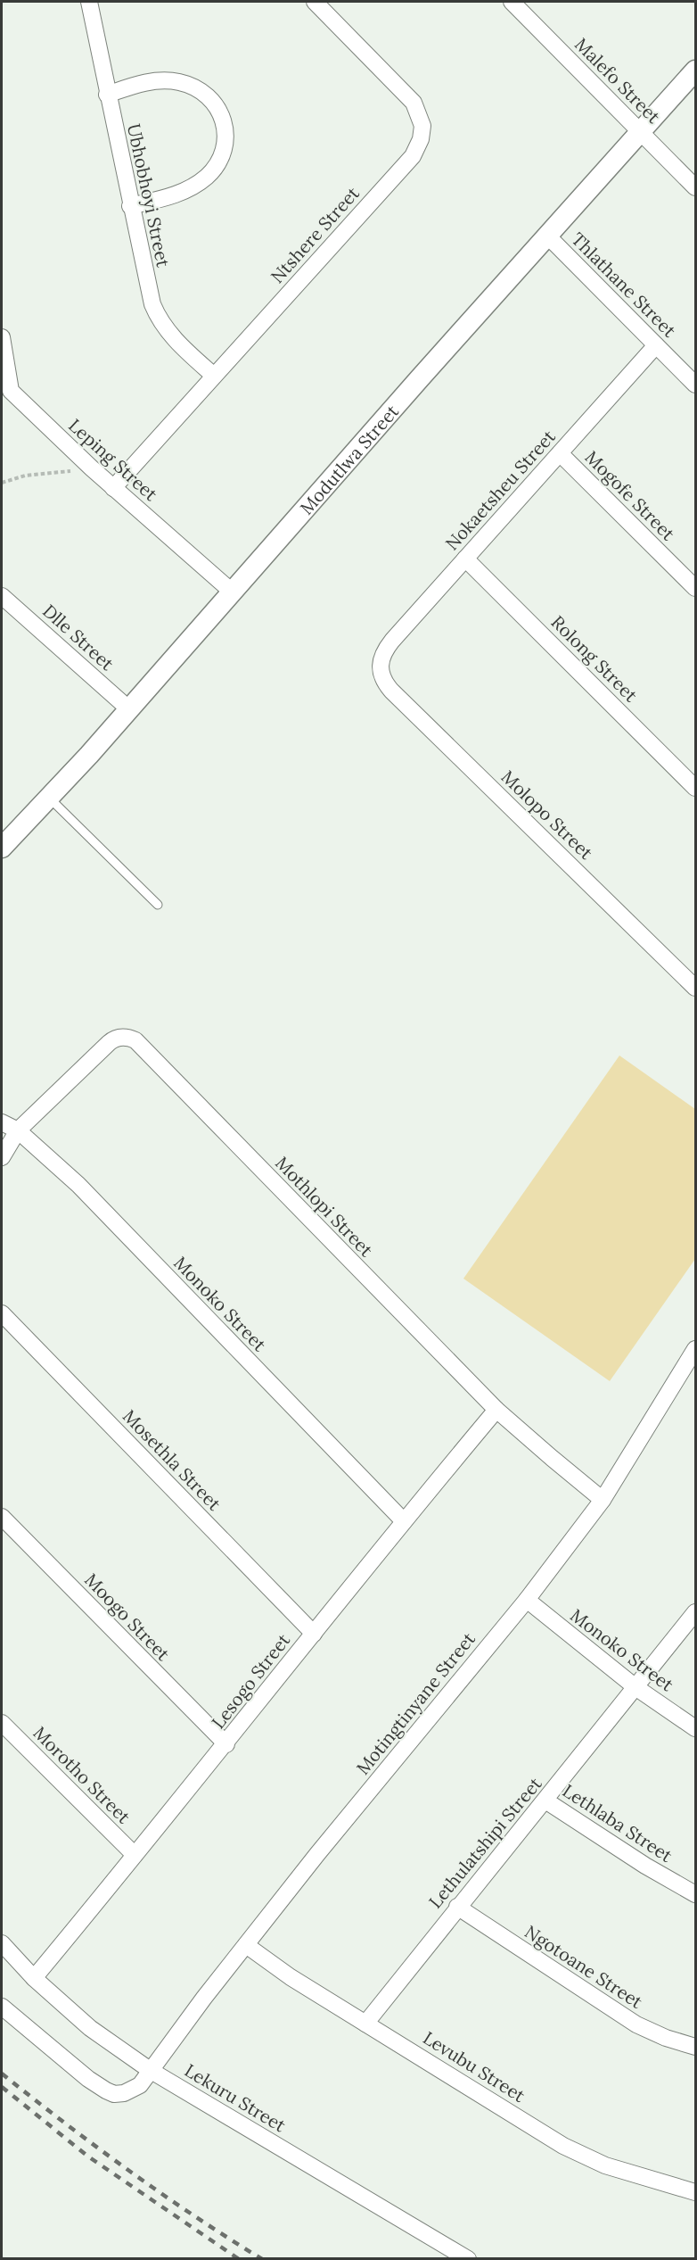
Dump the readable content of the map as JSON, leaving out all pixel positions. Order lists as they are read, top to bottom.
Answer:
{
  "streets": {
    "street": [
      "Malefo Street",
      "Ubhobhoyi Street",
      "Ntshere Street",
      "Thlathane Street",
      "Leping Street",
      "Modutlwa Street",
      "Nokaetsheu Street",
      "Mogofe Street",
      "Dlle Street",
      "Rolong Street",
      "Molopo Street",
      "Mothlopi Street",
      "Monoko Street",
      "Mosethla Street",
      "Moogo Street",
      "Lesogo Street",
      "Motingtinyane Street",
      "Morotho Street",
      "Lethlaba Street",
      "Lethulatshipi Street",
      "Ngotoane Street",
      "Levubu Street",
      "Lekuru Street"
    ]
  },
  "crossings": [
    ["Malefo Street", "Modutlwa Street"],
    ["Ubhobhoyi Street", "Ntshere Street"],
    ["Ntshere Street", "Leping Street"],
    ["Thlathane Street", "Modutlwa Street"],
    ["Thlathane Street", "Nokaetsheu Street"],
    ["Leping Street", "Modutlwa Street"],
    ["Modutlwa Street", "Dlle Street"],
    ["Nokaetsheu Street", "Mogofe Street"],
    ["Nokaetsheu Street", "Rolong Street"],
    ["Nokaetsheu Street", "Molopo Street"],
    ["Mothlopi Street", "Monoko Street"],
    ["Mothlopi Street", "Lesogo Street"],
    ["Mothlopi Street", "Motingtinyane Street"],
    ["Monoko Street", "Lesogo Street"],
    ["Monoko Street", "Motingtinyane Street"],
    ["Monoko Street", "Lethulatshipi Street"],
    ["Mosethla Street", "Lesogo Street"],
    ["Moogo Street", "Lesogo Street"],
    ["Lesogo Street", "Morotho Street"],
    ["Lesogo Street", "Lekuru Street"],
    ["Motingtinyane Street", "Levubu Street"],
    ["Motingtinyane Street", "Lekuru Street"],
    ["Lethlaba Street", "Lethulatshipi Street"],
    ["Lethulatshipi Street", "Ngotoane Street"],
    ["Lethulatshipi Street", "Levubu Street"]
  ]
}
